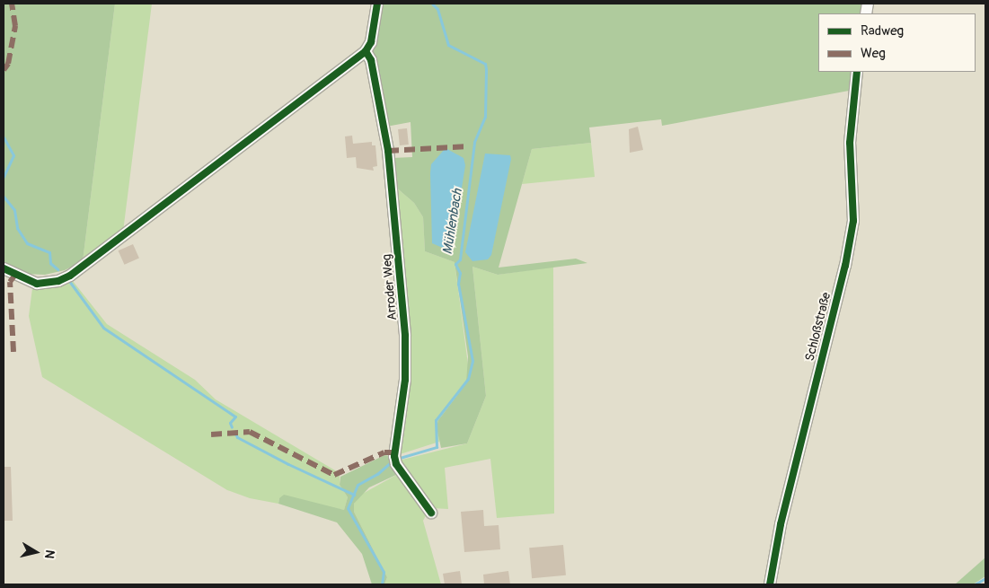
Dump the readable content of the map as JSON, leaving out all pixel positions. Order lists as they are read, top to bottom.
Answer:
{
  "streets": {
    "street": ["Arroder Weg", "Schloßstraße"]
  },
  "water": ["Mühlenbach"],
  "legend": ["Radweg", "Weg"],
  "north": "right"
}
